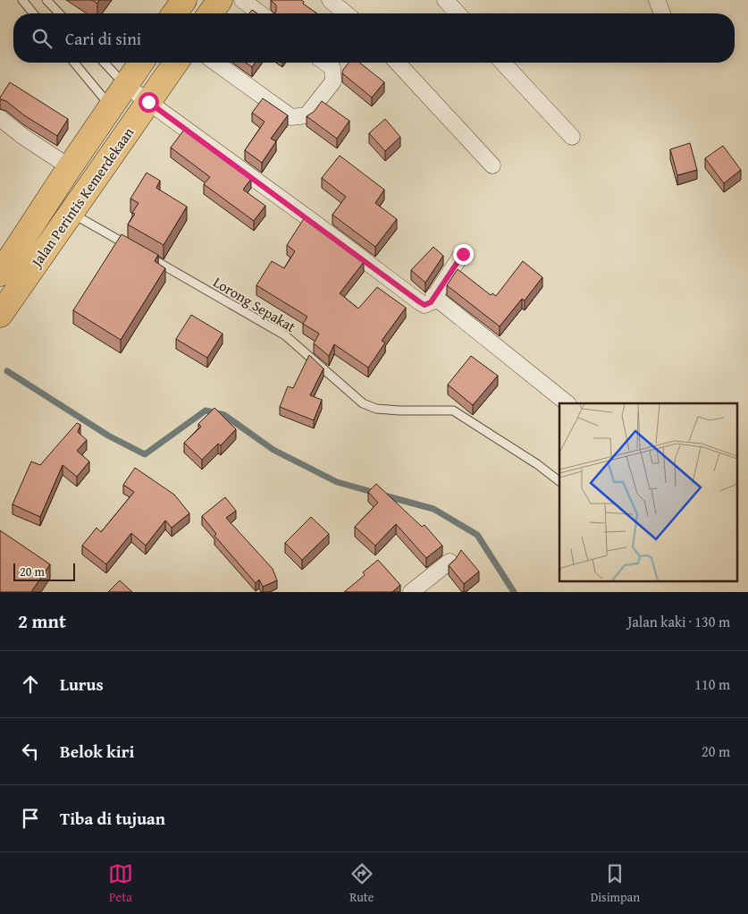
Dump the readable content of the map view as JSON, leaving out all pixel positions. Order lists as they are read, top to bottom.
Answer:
{
  "streets": {
    "highway": ["Jalan Perintis Kemerdekaan"],
    "lane": ["Lorong Sepakat"]
  },
  "scale_bar": "20 m",
  "page": {
    "search": "Cari di sini",
    "scale": "20 m",
    "heading": ["2 mnt", "Jalan kaki · 130 m"],
    "list": [
      ["Lurus", "110 m"],
      ["Belok kiri", "20 m"],
      "Tiba di tujuan"
    ],
    "nav": ["Peta", "Rute", "Disimpan"]
  }
}
